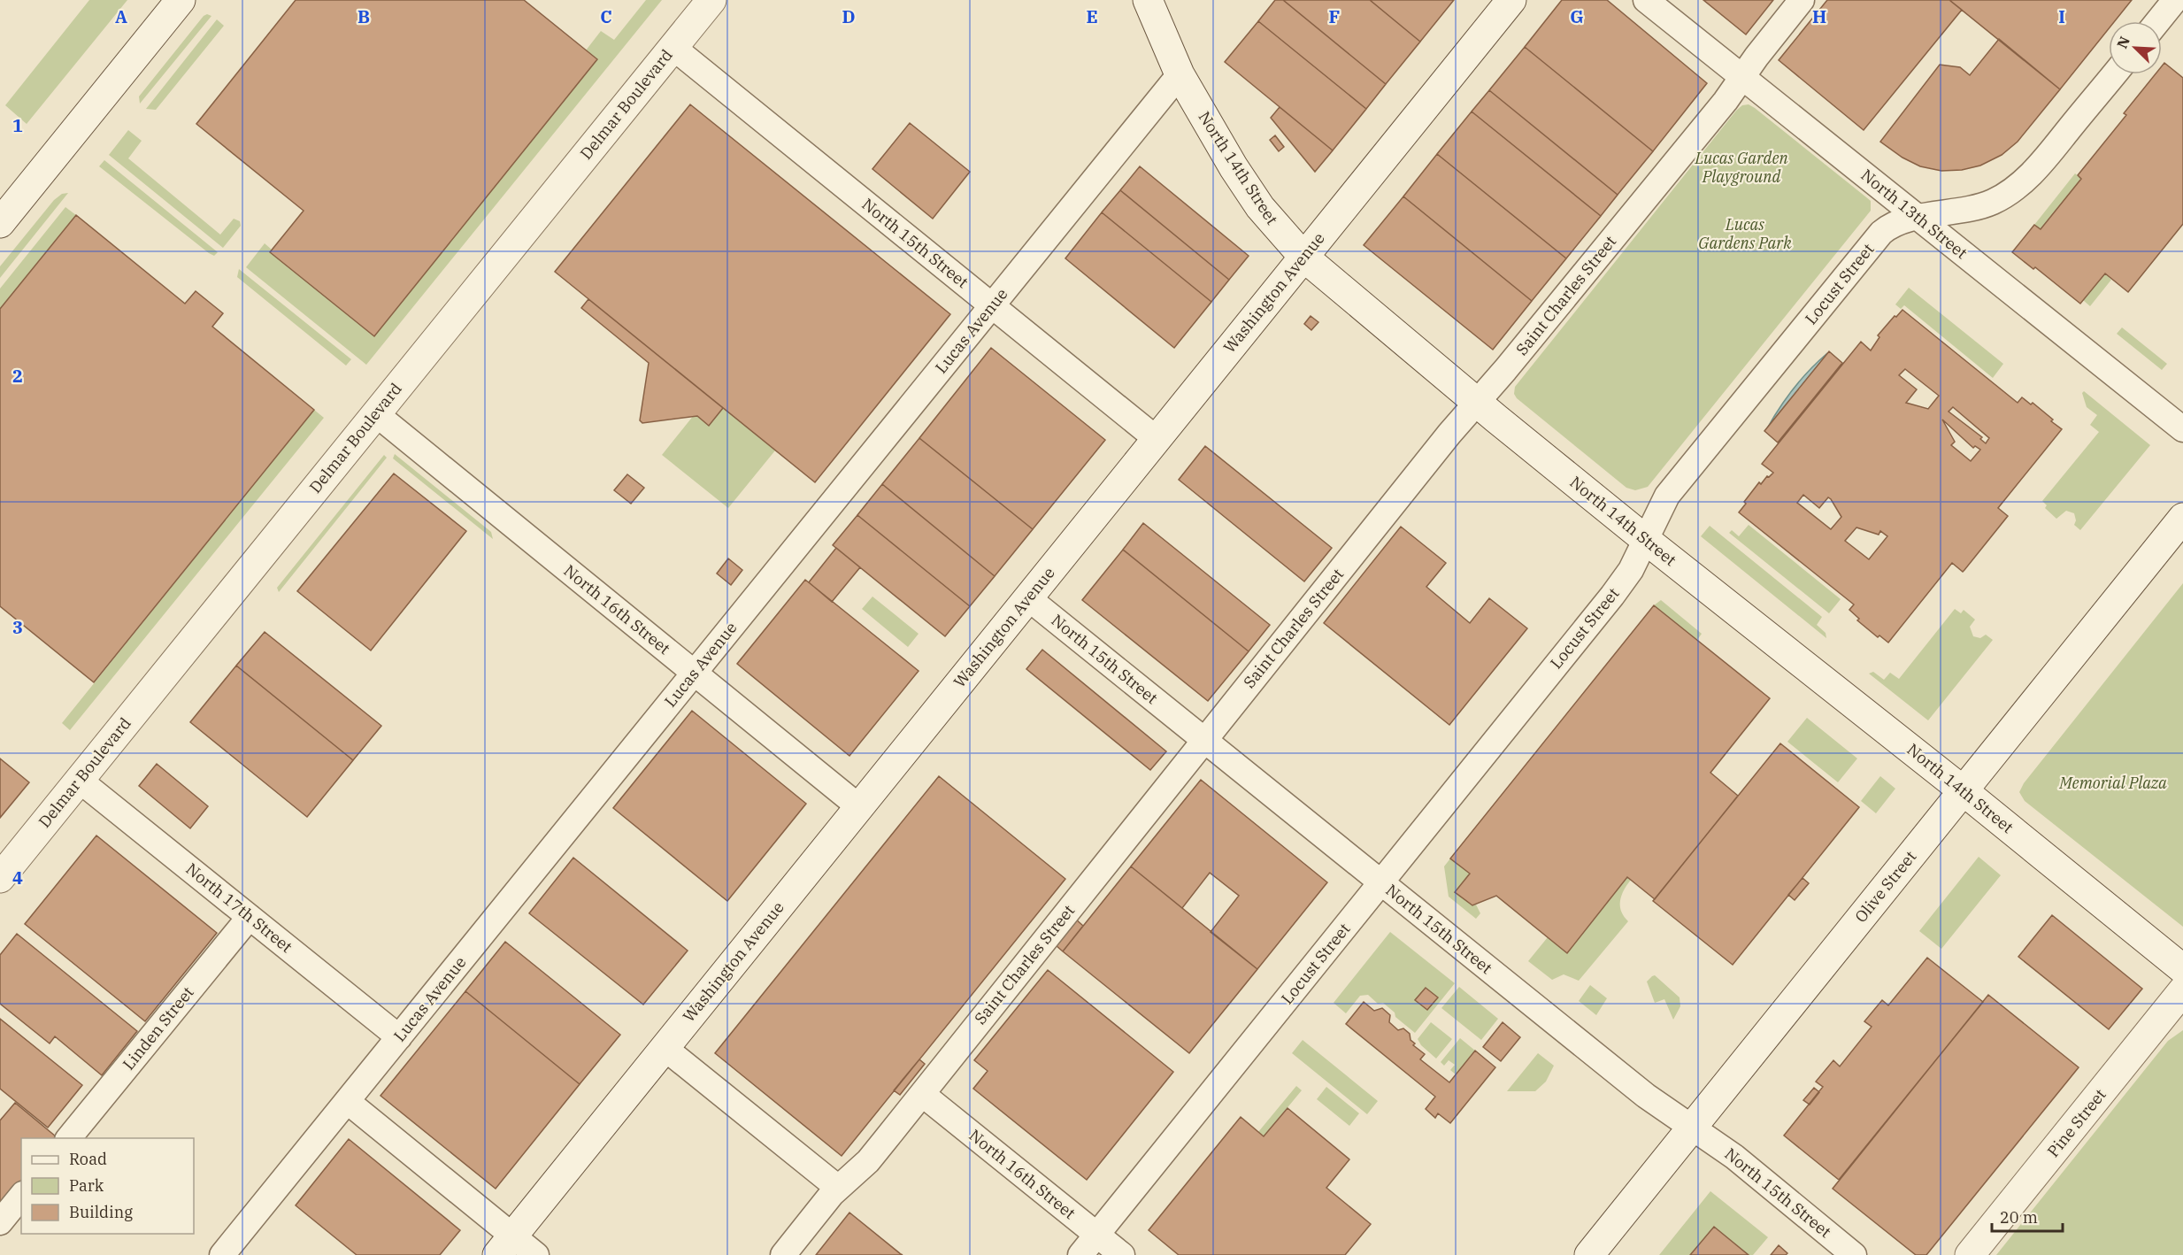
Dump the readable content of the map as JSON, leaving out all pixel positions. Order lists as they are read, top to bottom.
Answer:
{
  "streets": {
    "main road": [
      "Delmar Boulevard",
      "North 14th Street",
      "Washington Avenue",
      "Olive Street",
      "Pine Street"
    ],
    "street": [
      "North 13th Street",
      "North 15th Street",
      "Locust Street",
      "Saint Charles Street",
      "Lucas Avenue",
      "North 16th Street",
      "North 17th Street",
      "Linden Street"
    ]
  },
  "crossings": [
    ["Delmar Boulevard", "North 15th Street"],
    ["Delmar Boulevard", "North 16th Street"],
    ["Delmar Boulevard", "North 17th Street"],
    ["North 14th Street", "Locust Street"],
    ["North 14th Street", "Washington Avenue"],
    ["North 14th Street", "Saint Charles Street"],
    ["North 14th Street", "Lucas Avenue"],
    ["North 14th Street", "Olive Street"],
    ["North 13th Street", "Locust Street"],
    ["North 13th Street", "Saint Charles Street"],
    ["North 15th Street", "Locust Street"],
    ["North 15th Street", "Washington Avenue"],
    ["North 15th Street", "Saint Charles Street"],
    ["North 15th Street", "Lucas Avenue"],
    ["North 15th Street", "Olive Street"],
    ["Locust Street", "North 16th Street"],
    ["Washington Avenue", "North 16th Street"],
    ["Saint Charles Street", "North 16th Street"],
    ["Lucas Avenue", "North 16th Street"],
    ["Lucas Avenue", "North 17th Street"],
    ["North 17th Street", "Linden Street"]
  ],
  "parks": ["Lucas Garden Playground", "Lucas Gardens Park", "Memorial Plaza"],
  "legend": ["Road", "Park", "Building"],
  "scale_bar": "20 m",
  "north": "top left",
  "grid": {
    "columns": [
      "A",
      "B",
      "C",
      "D",
      "E",
      "F",
      "G",
      "H",
      "I"
    ],
    "rows": [
      "1",
      "2",
      "3",
      "4"
    ]
  }
}
